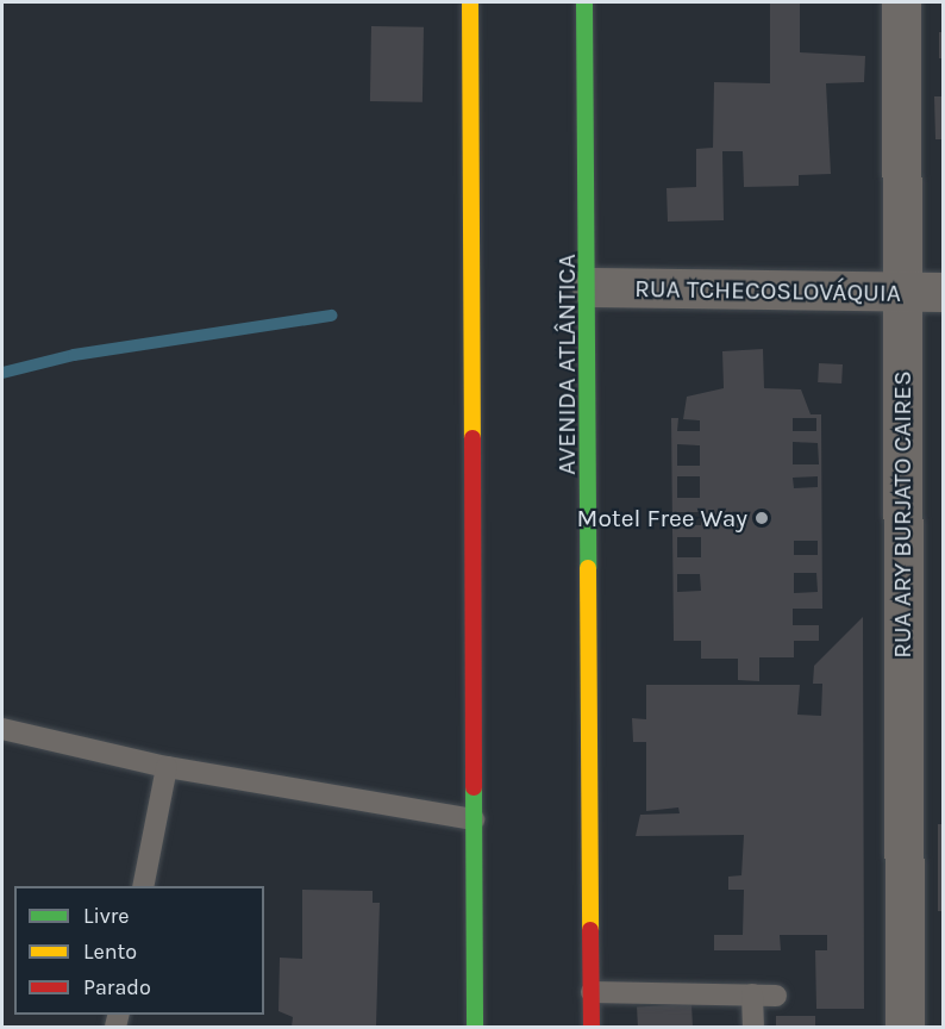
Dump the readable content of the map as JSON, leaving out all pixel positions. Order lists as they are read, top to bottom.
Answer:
{
  "streets": {
    "main road": ["AVENIDA ATLÂNTICA"],
    "street": ["RUA TCHECOSLOVÁQUIA", "RUA ARY BURJATO CAIRES"]
  },
  "crossings": [
    ["RUA TCHECOSLOVÁQUIA", "AVENIDA ATLÂNTICA"],
    ["RUA TCHECOSLOVÁQUIA", "RUA ARY BURJATO CAIRES"]
  ],
  "places": ["Motel Free Way"],
  "legend": ["Livre", "Lento", "Parado"]
}
